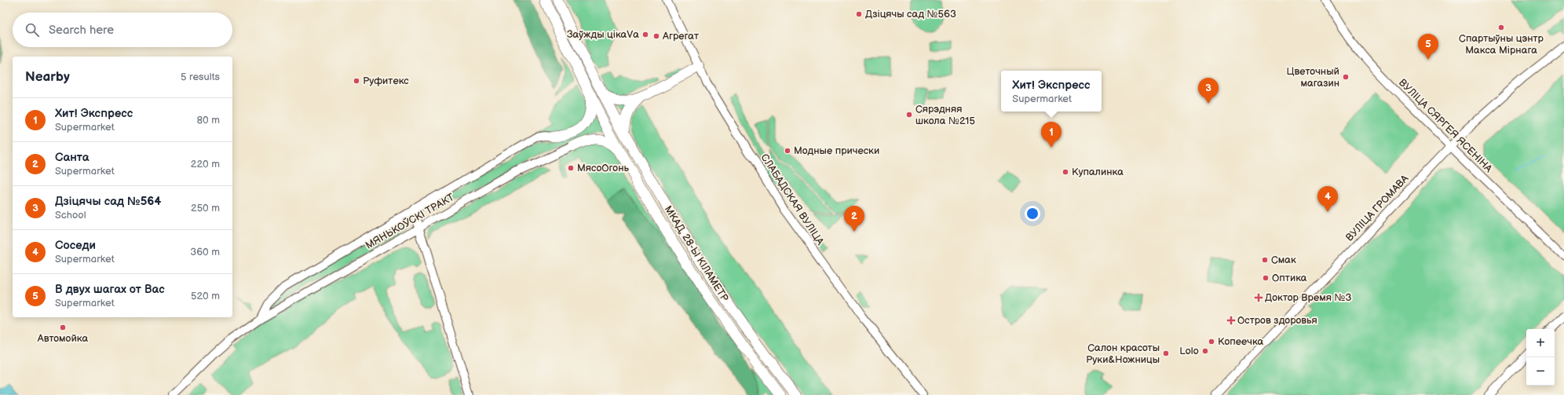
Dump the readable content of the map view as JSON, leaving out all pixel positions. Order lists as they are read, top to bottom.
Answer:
{
  "streets": {
    "highway": ["МКАД, 28-Ы КІЛАМЕТР"],
    "main road": [
      "ВУЛІЦА СЯРГЕЯ ЯСЕНІНА",
      "СЛАБАДСКАЯ ВУЛІЦА",
      "ВУЛІЦА ГРОМАВА",
      "МЯНЬКОЎСКІ ТРАКТ"
    ]
  },
  "crossings": [
    ["ВУЛІЦА СЯРГЕЯ ЯСЕНІНА", "ВУЛІЦА ГРОМАВА"]
  ],
  "places": {
    "other": [
      "Дзіцячы сад №563",
      "Спартыўны цэнтр Макса Мірнага",
      "Заўжды цікаVа",
      "Агрегат",
      "Цветочный магазин",
      "Руфитекс",
      "Сярэдняя школа №215",
      "Модные прически",
      "МясоОгонь",
      "Купалинка",
      "Смак",
      "Оптика",
      "Автомойка",
      "Копеечка",
      "Lolo",
      "Салон красоты Руки&Ножницы"
    ],
    "health": ["Доктор Время №3", "Остров здоровья"]
  },
  "page": {
    "search": "Search here",
    "pins": [
      "5",
      "3",
      "1",
      "4",
      "2"
    ],
    "heading": ["Nearby", "5 results"],
    "popup": ["Хит! Экспресс", "Supermarket"],
    "list": [
      {
        "mark": "1",
        "name": "Хит! Экспресс",
        "note": "Supermarket",
        "value": "80 m"
      },
      {
        "mark": "2",
        "name": "Санта",
        "note": "Supermarket",
        "value": "220 m"
      },
      {
        "mark": "3",
        "name": "Дзіцячы сад №564",
        "note": "School",
        "value": "250 m"
      },
      {
        "mark": "4",
        "name": "Соседи",
        "note": "Supermarket",
        "value": "360 m"
      },
      {
        "mark": "5",
        "name": "В двух шагах от Вас",
        "note": "Supermarket",
        "value": "520 m"
      }
    ],
    "map_buttons": ["+", "−"]
  }
}
